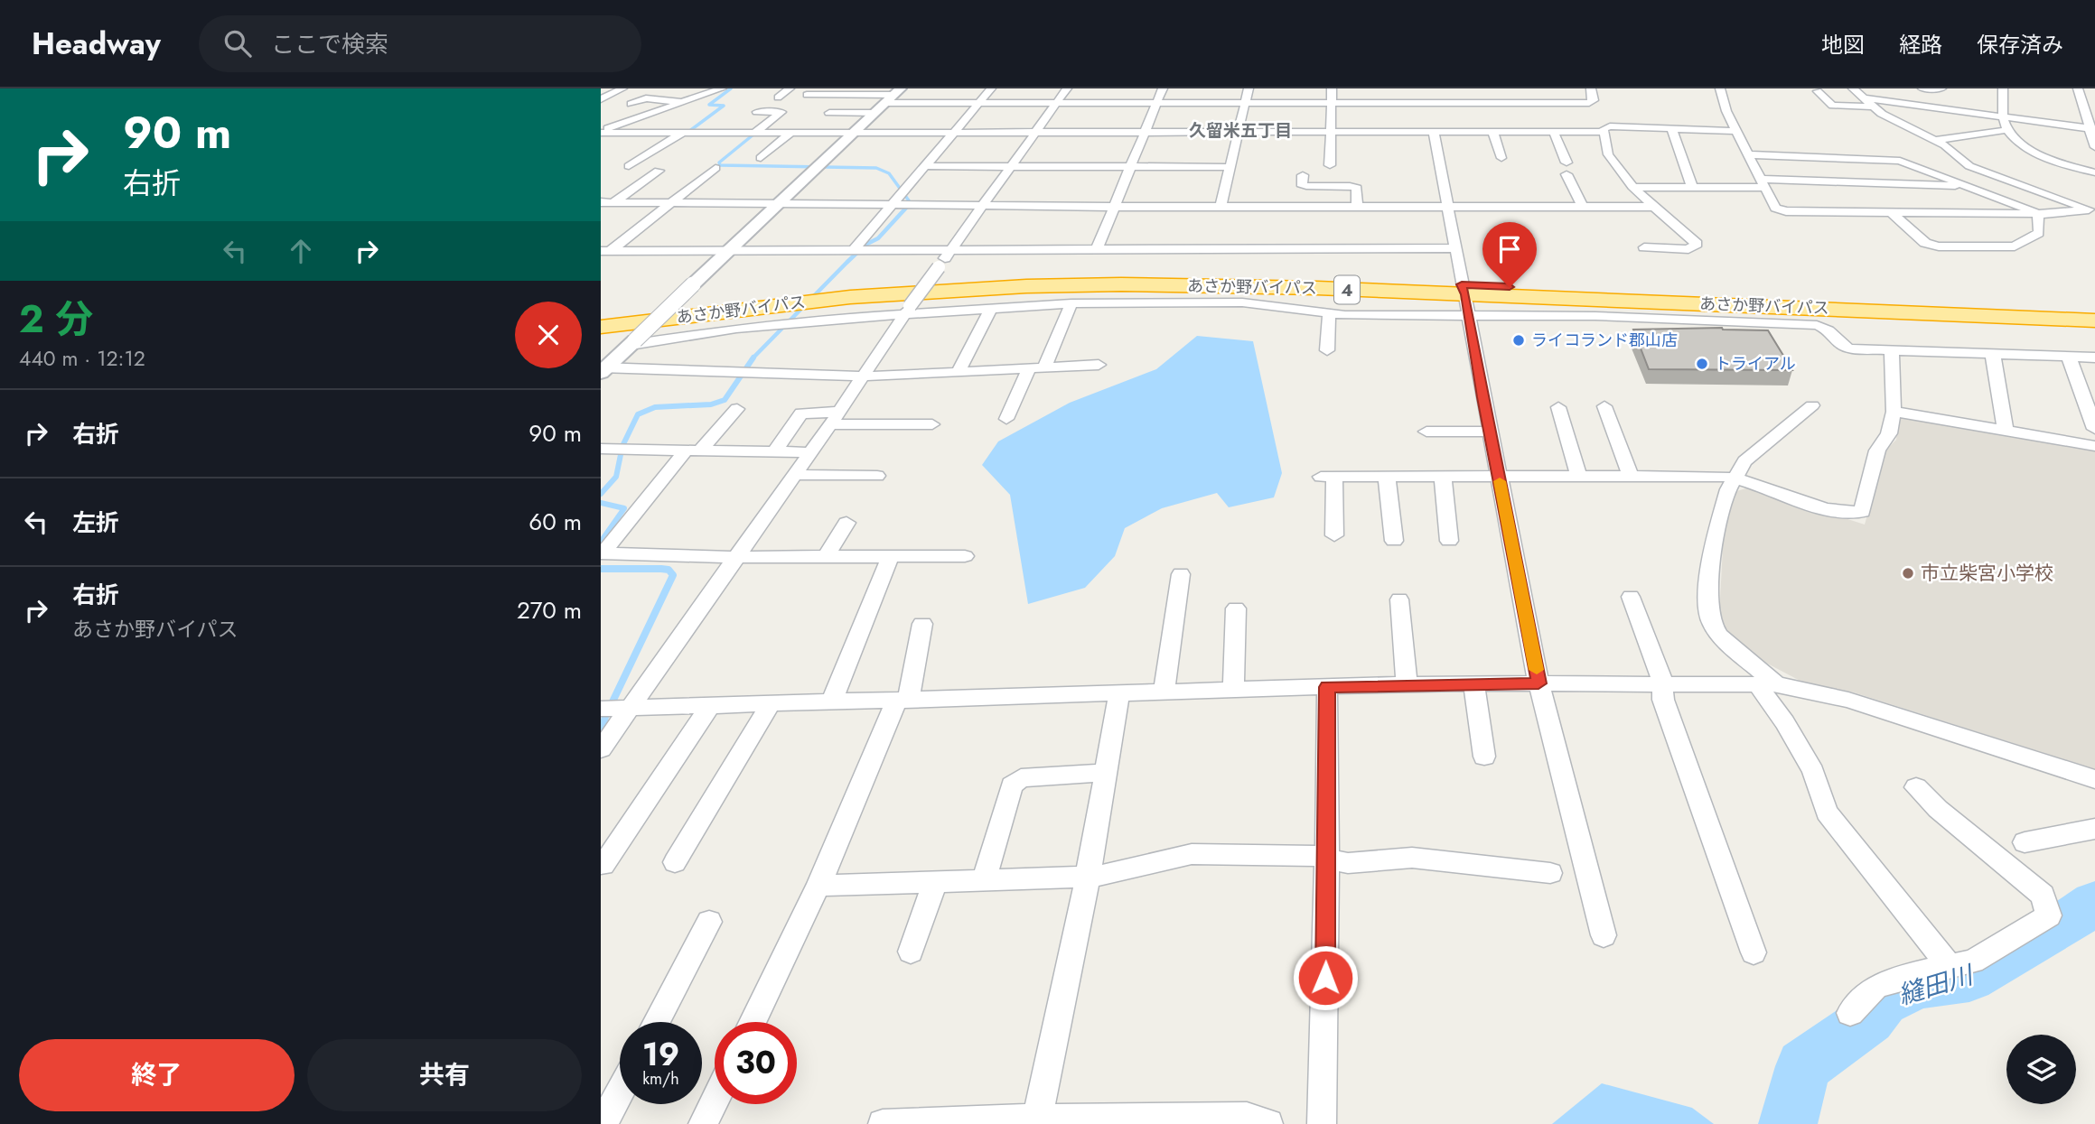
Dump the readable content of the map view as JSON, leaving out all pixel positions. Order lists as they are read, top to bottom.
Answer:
{
  "streets": {
    "highway": ["あさか野バイパス", "4"]
  },
  "districts": ["久留米五丁目"],
  "water": ["縫田川"],
  "places": ["ライコランド郡山店", "トライアル", "市立柴宮小学校"],
  "page": {
    "header": "Headway",
    "search": "ここで検索",
    "nav": ["地図", "経路", "保存済み"],
    "turn": ["90 m", "右折"],
    "heading": ["2 分", "440 m · 12:12"],
    "list": [
      {
        "name": "右折",
        "value": "90 m"
      },
      {
        "name": "左折",
        "value": "60 m"
      },
      {
        "name": "右折",
        "note": "あさか野バイパス",
        "value": "270 m"
      }
    ],
    "speed": "19 km/h",
    "limit": "30",
    "buttons": ["終了", "共有"]
  }
}
